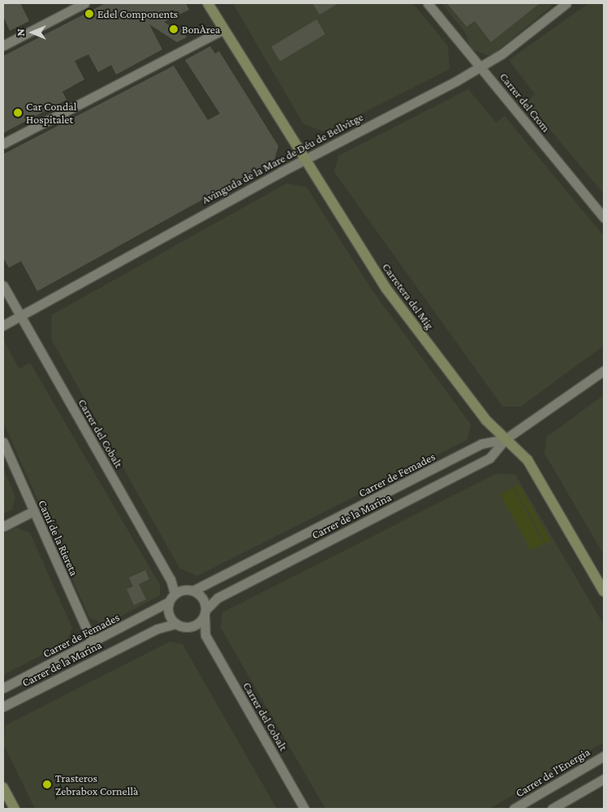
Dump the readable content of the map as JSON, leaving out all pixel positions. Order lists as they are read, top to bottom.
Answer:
{
  "streets": {
    "street": [
      "Carrer del Crom",
      "Avinguda de la Mare de Déu de Bellvitge",
      "Carretera del Mig",
      "Carrer del Cobalt",
      "Carrer de Femades",
      "Carrer de la Marina",
      "Camí de la Riereta",
      "Carrer de l'Energia"
    ]
  },
  "crossings": [
    ["Carrer del Crom", "Avinguda de la Mare de Déu de Bellvitge"],
    ["Avinguda de la Mare de Déu de Bellvitge", "Carretera del Mig"],
    ["Avinguda de la Mare de Déu de Bellvitge", "Carrer del Cobalt"],
    ["Carretera del Mig", "Carrer de Femades"],
    ["Carretera del Mig", "Carrer de la Marina"],
    ["Carrer del Cobalt", "Carrer de Femades"],
    ["Carrer del Cobalt", "Carrer de la Marina"],
    ["Carrer de Femades", "Carrer de la Marina"],
    ["Carrer de Femades", "Camí de la Riereta"]
  ],
  "places": [
    "Edel Components",
    "BonÀrea",
    "Car Condal Hospitalet",
    "Trasteros Zebrabox Cornellà"
  ],
  "north": "left"
}
